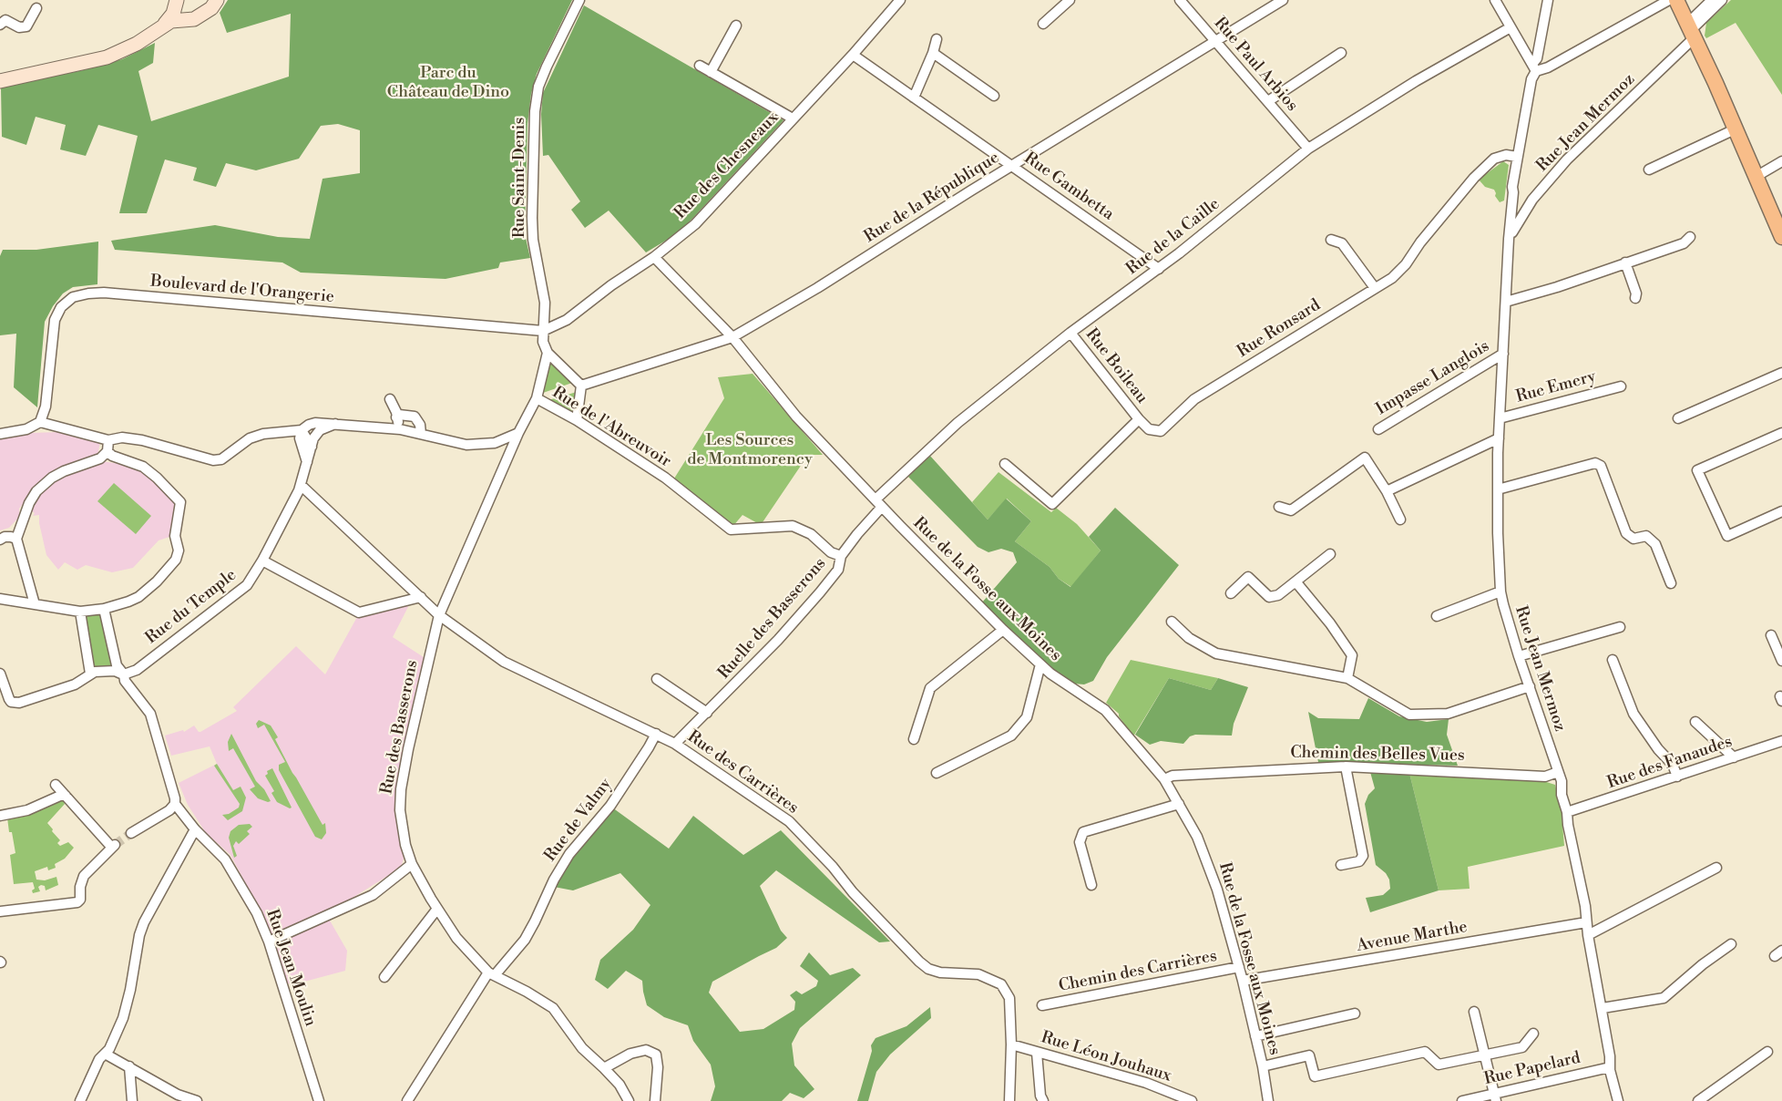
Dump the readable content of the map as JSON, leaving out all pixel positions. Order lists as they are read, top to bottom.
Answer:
{
  "streets": {
    "street": [
      "Rue Paul Arbios",
      "Rue Jean Mermoz",
      "Rue des Chesneaux",
      "Rue Saint-Denis",
      "Rue Gambetta",
      "Rue de la République",
      "Rue de la Caille",
      "Boulevard de l'Orangerie",
      "Rue Ronsard",
      "Rue Boileau",
      "Impasse Langlois",
      "Rue Emery",
      "Rue de l'Abreuvoir",
      "Rue de la Fosse aux Moines",
      "Rue du Temple",
      "Ruelle des Basserons",
      "Rue des Basserons",
      "Chemin des Belles Vues",
      "Rue des Fanaudes",
      "Rue des Carrières",
      "Rue de Valmy",
      "Avenue Marthe",
      "Rue Jean Moulin",
      "Chemin des Carrières",
      "Rue Léon Jouhaux",
      "Rue Papelard"
    ]
  },
  "crossings": [
    ["Rue Paul Arbios", "Rue de la République"],
    ["Rue Paul Arbios", "Rue de la Caille"],
    ["Rue Jean Mermoz", "Rue Ronsard"],
    ["Rue Jean Mermoz", "Impasse Langlois"],
    ["Rue Jean Mermoz", "Rue Emery"],
    ["Rue Jean Mermoz", "Chemin des Belles Vues"],
    ["Rue Jean Mermoz", "Rue des Fanaudes"],
    ["Rue Jean Mermoz", "Avenue Marthe"],
    ["Rue Jean Mermoz", "Rue Papelard"],
    ["Rue des Chesneaux", "Rue Saint-Denis"],
    ["Rue des Chesneaux", "Rue Gambetta"],
    ["Rue des Chesneaux", "Boulevard de l'Orangerie"],
    ["Rue des Chesneaux", "Rue de la Fosse aux Moines"],
    ["Rue Saint-Denis", "Boulevard de l'Orangerie"],
    ["Rue Gambetta", "Rue de la République"],
    ["Rue Gambetta", "Rue de la Caille"],
    ["Rue de la République", "Rue de la Fosse aux Moines"],
    ["Rue de la Caille", "Rue Boileau"],
    ["Rue de la Caille", "Rue de la Fosse aux Moines"],
    ["Rue de la Caille", "Ruelle des Basserons"],
    ["Rue Ronsard", "Rue Boileau"],
    ["Rue de l'Abreuvoir", "Ruelle des Basserons"],
    ["Rue de l'Abreuvoir", "Rue des Basserons"],
    ["Rue de la Fosse aux Moines", "Ruelle des Basserons"],
    ["Rue de la Fosse aux Moines", "Chemin des Belles Vues"],
    ["Rue de la Fosse aux Moines", "Avenue Marthe"],
    ["Rue de la Fosse aux Moines", "Chemin des Carrières"],
    ["Rue du Temple", "Rue des Carrières"],
    ["Ruelle des Basserons", "Rue des Carrières"],
    ["Rue des Basserons", "Rue des Carrières"],
    ["Rue des Basserons", "Rue de Valmy"],
    ["Rue des Carrières", "Rue de Valmy"],
    ["Rue des Carrières", "Rue Léon Jouhaux"]
  ],
  "parks": ["Parc du Château de Dino", "Les Sources de Montmorency"]
}
